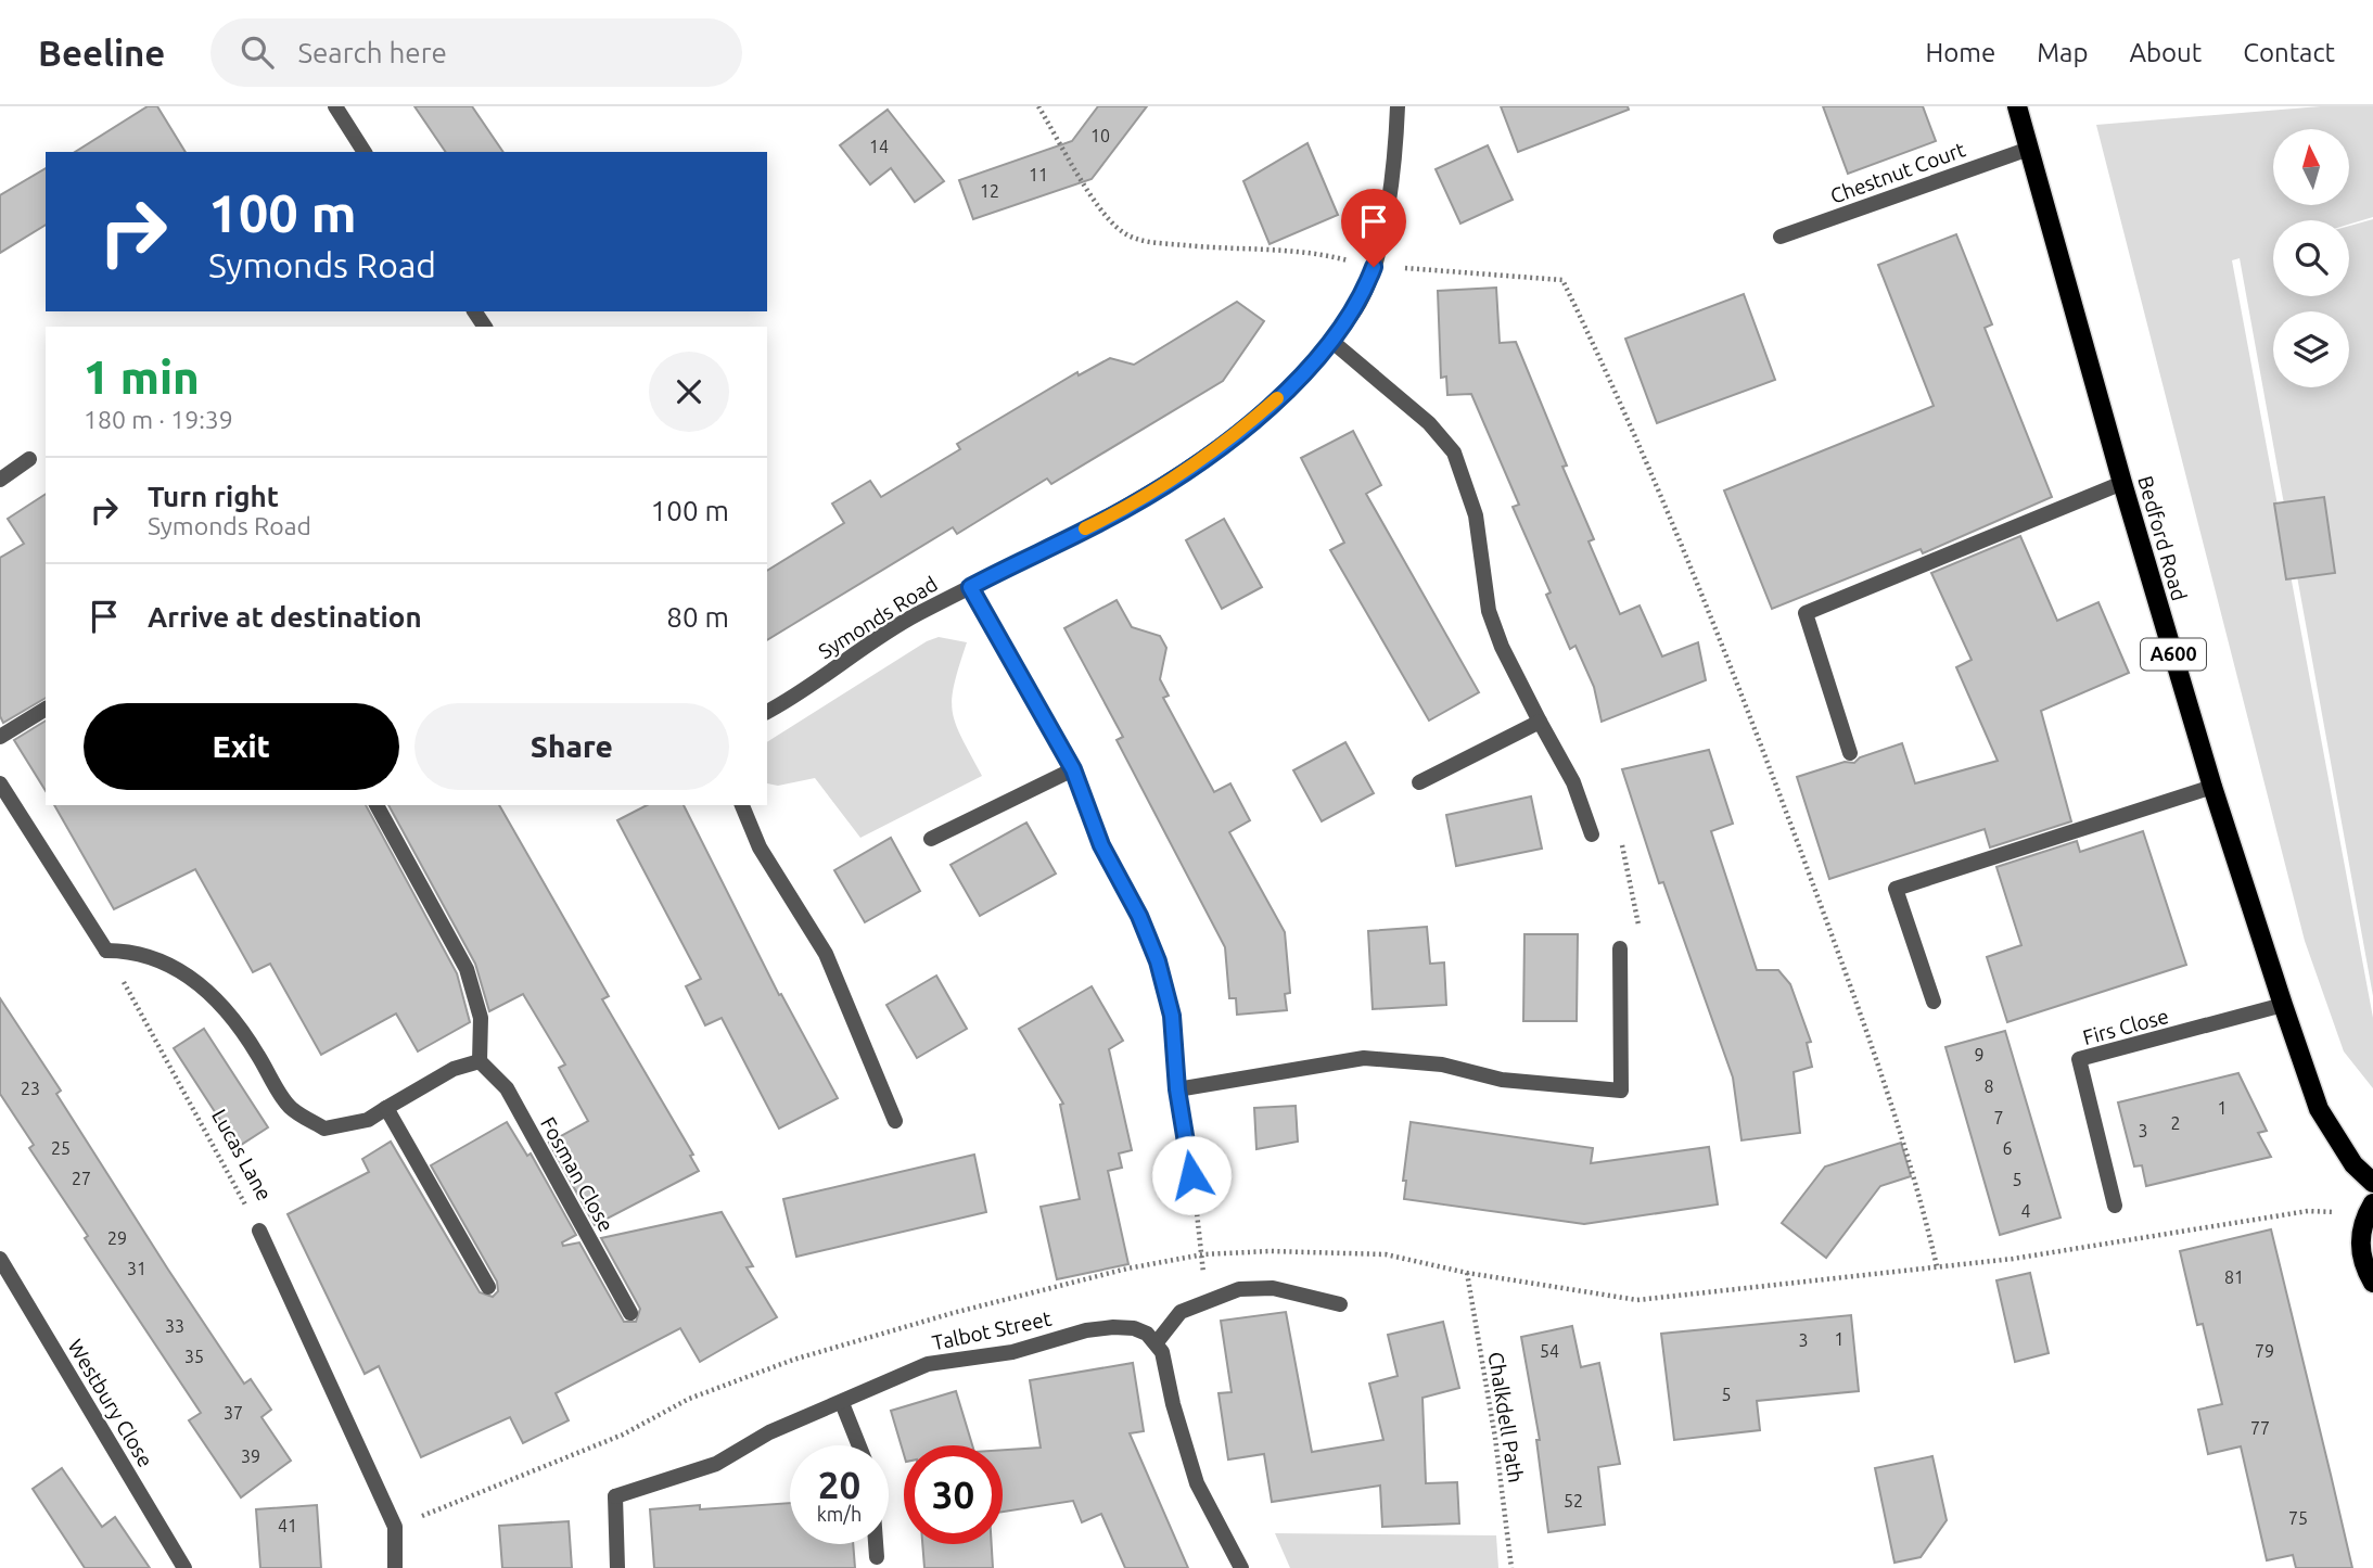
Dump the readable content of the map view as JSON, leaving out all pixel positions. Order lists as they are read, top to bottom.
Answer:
{
  "streets": {
    "main road": ["Bedford Road", "A600"],
    "street": [
      "Chestnut Court",
      "Symonds Road",
      "Firs Close",
      "Lucas Lane",
      "Fosman Close",
      "Talbot Street",
      "Westbury Close"
    ],
    "path": ["Chalkdell Path"]
  },
  "crossings": [
    ["Chestnut Court", "Bedford Road"],
    ["Bedford Road", "Firs Close"]
  ],
  "house_numbers": [
    "10",
    "14",
    "11",
    "12",
    "9",
    "8",
    "23",
    "1",
    "7",
    "2",
    "3",
    "25",
    "6",
    "27",
    "5",
    "4",
    "29",
    "31",
    "81",
    "33",
    "1",
    "3",
    "54",
    "79",
    "35",
    "5",
    "37",
    "77",
    "39",
    "52",
    "75",
    "41"
  ],
  "north": "top",
  "page": {
    "header": "Beeline",
    "search": "Search here",
    "nav": [
      "Home",
      "Map",
      "About",
      "Contact"
    ],
    "turn": ["100 m", "Symonds Road"],
    "heading": ["1 min", "180 m · 19:39"],
    "list": [
      {
        "name": "Turn right",
        "note": "Symonds Road",
        "value": "100 m"
      },
      {
        "name": "Arrive at destination",
        "value": "80 m"
      }
    ],
    "buttons": ["Exit", "Share"],
    "speed": "20 km/h",
    "limit": "30"
  }
}
